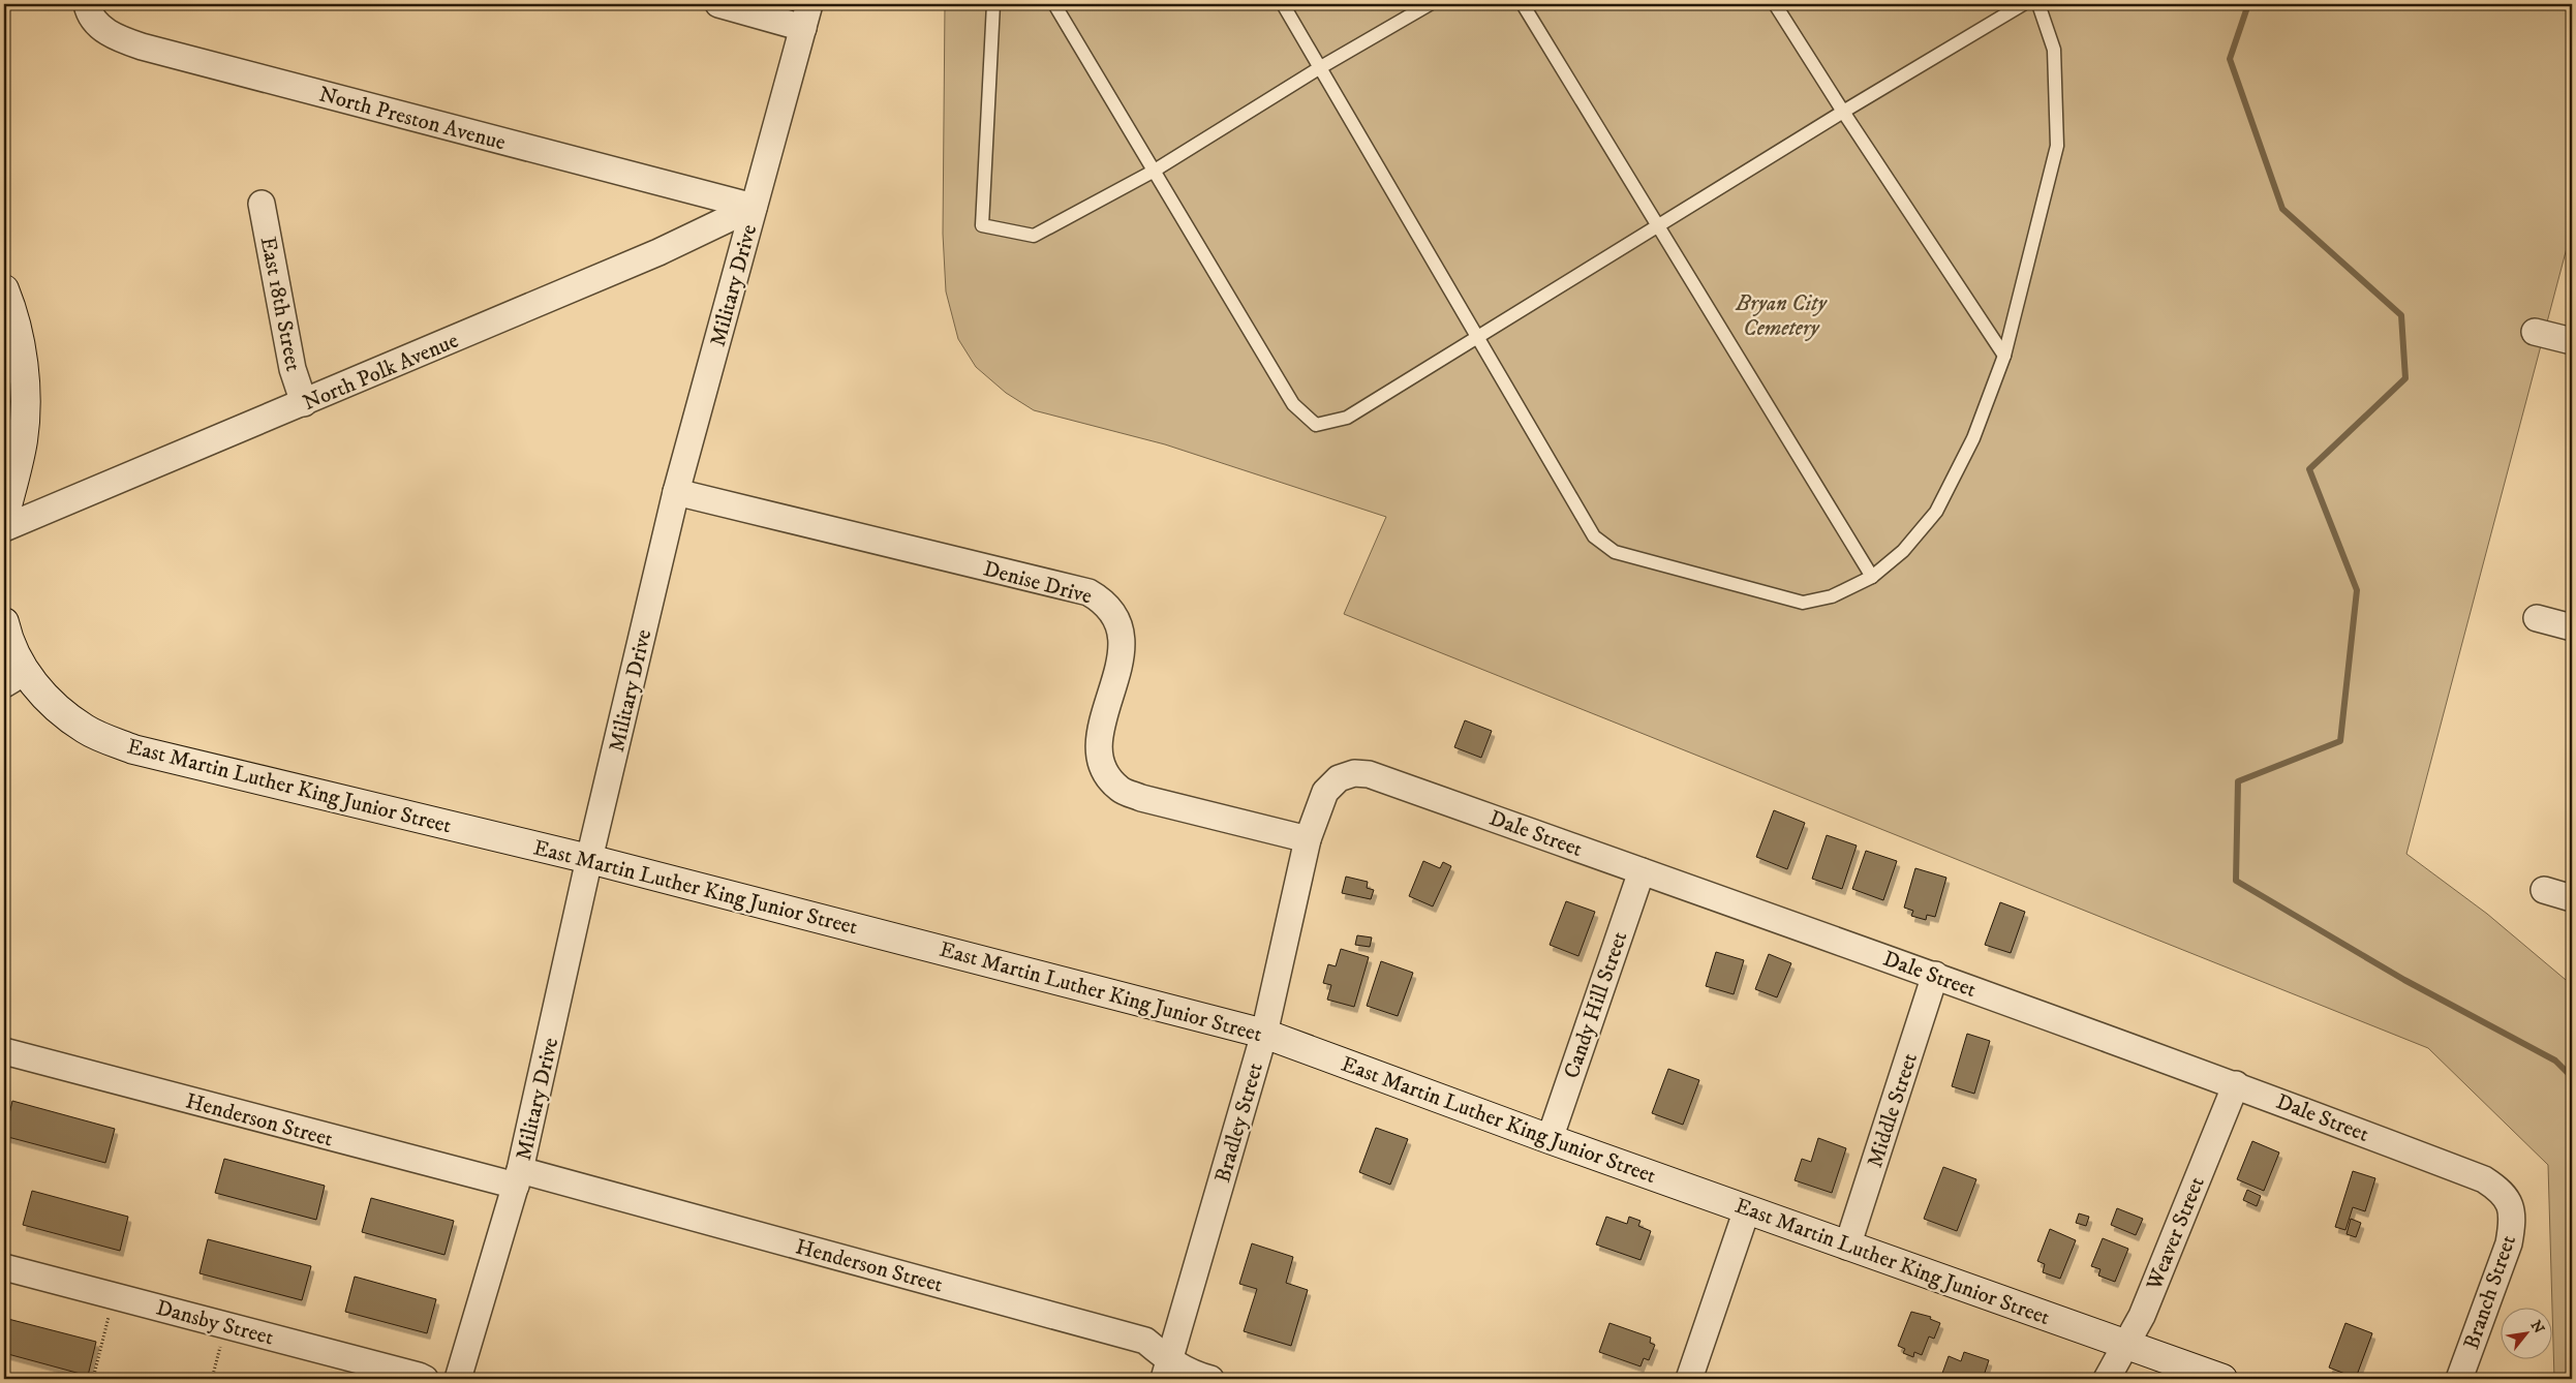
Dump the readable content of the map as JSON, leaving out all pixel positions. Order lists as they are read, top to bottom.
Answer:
{
  "streets": {
    "street": [
      "North Preston Avenue",
      "Military Drive",
      "East 18th Street",
      "North Polk Avenue",
      "Denise Drive",
      "East Martin Luther King Junior Street",
      "Dale Street",
      "Candy Hill Street",
      "Middle Street",
      "Henderson Street",
      "Bradley Street",
      "Weaver Street",
      "Branch Street",
      "Dansby Street"
    ]
  },
  "crossings": [
    ["North Preston Avenue", "Military Drive"],
    ["North Preston Avenue", "North Polk Avenue"],
    ["Military Drive", "North Polk Avenue"],
    ["Military Drive", "Denise Drive"],
    ["Military Drive", "East Martin Luther King Junior Street"],
    ["Military Drive", "Henderson Street"],
    ["East 18th Street", "North Polk Avenue"],
    ["Denise Drive", "Bradley Street"],
    ["East Martin Luther King Junior Street", "Candy Hill Street"],
    ["East Martin Luther King Junior Street", "Middle Street"],
    ["East Martin Luther King Junior Street", "Bradley Street"],
    ["East Martin Luther King Junior Street", "Weaver Street"],
    ["Dale Street", "Candy Hill Street"],
    ["Dale Street", "Middle Street"],
    ["Dale Street", "Bradley Street"],
    ["Dale Street", "Weaver Street"],
    ["Dale Street", "Branch Street"],
    ["Henderson Street", "Bradley Street"]
  ],
  "parks": ["Bryan City Cemetery"],
  "north": "top right"
}
